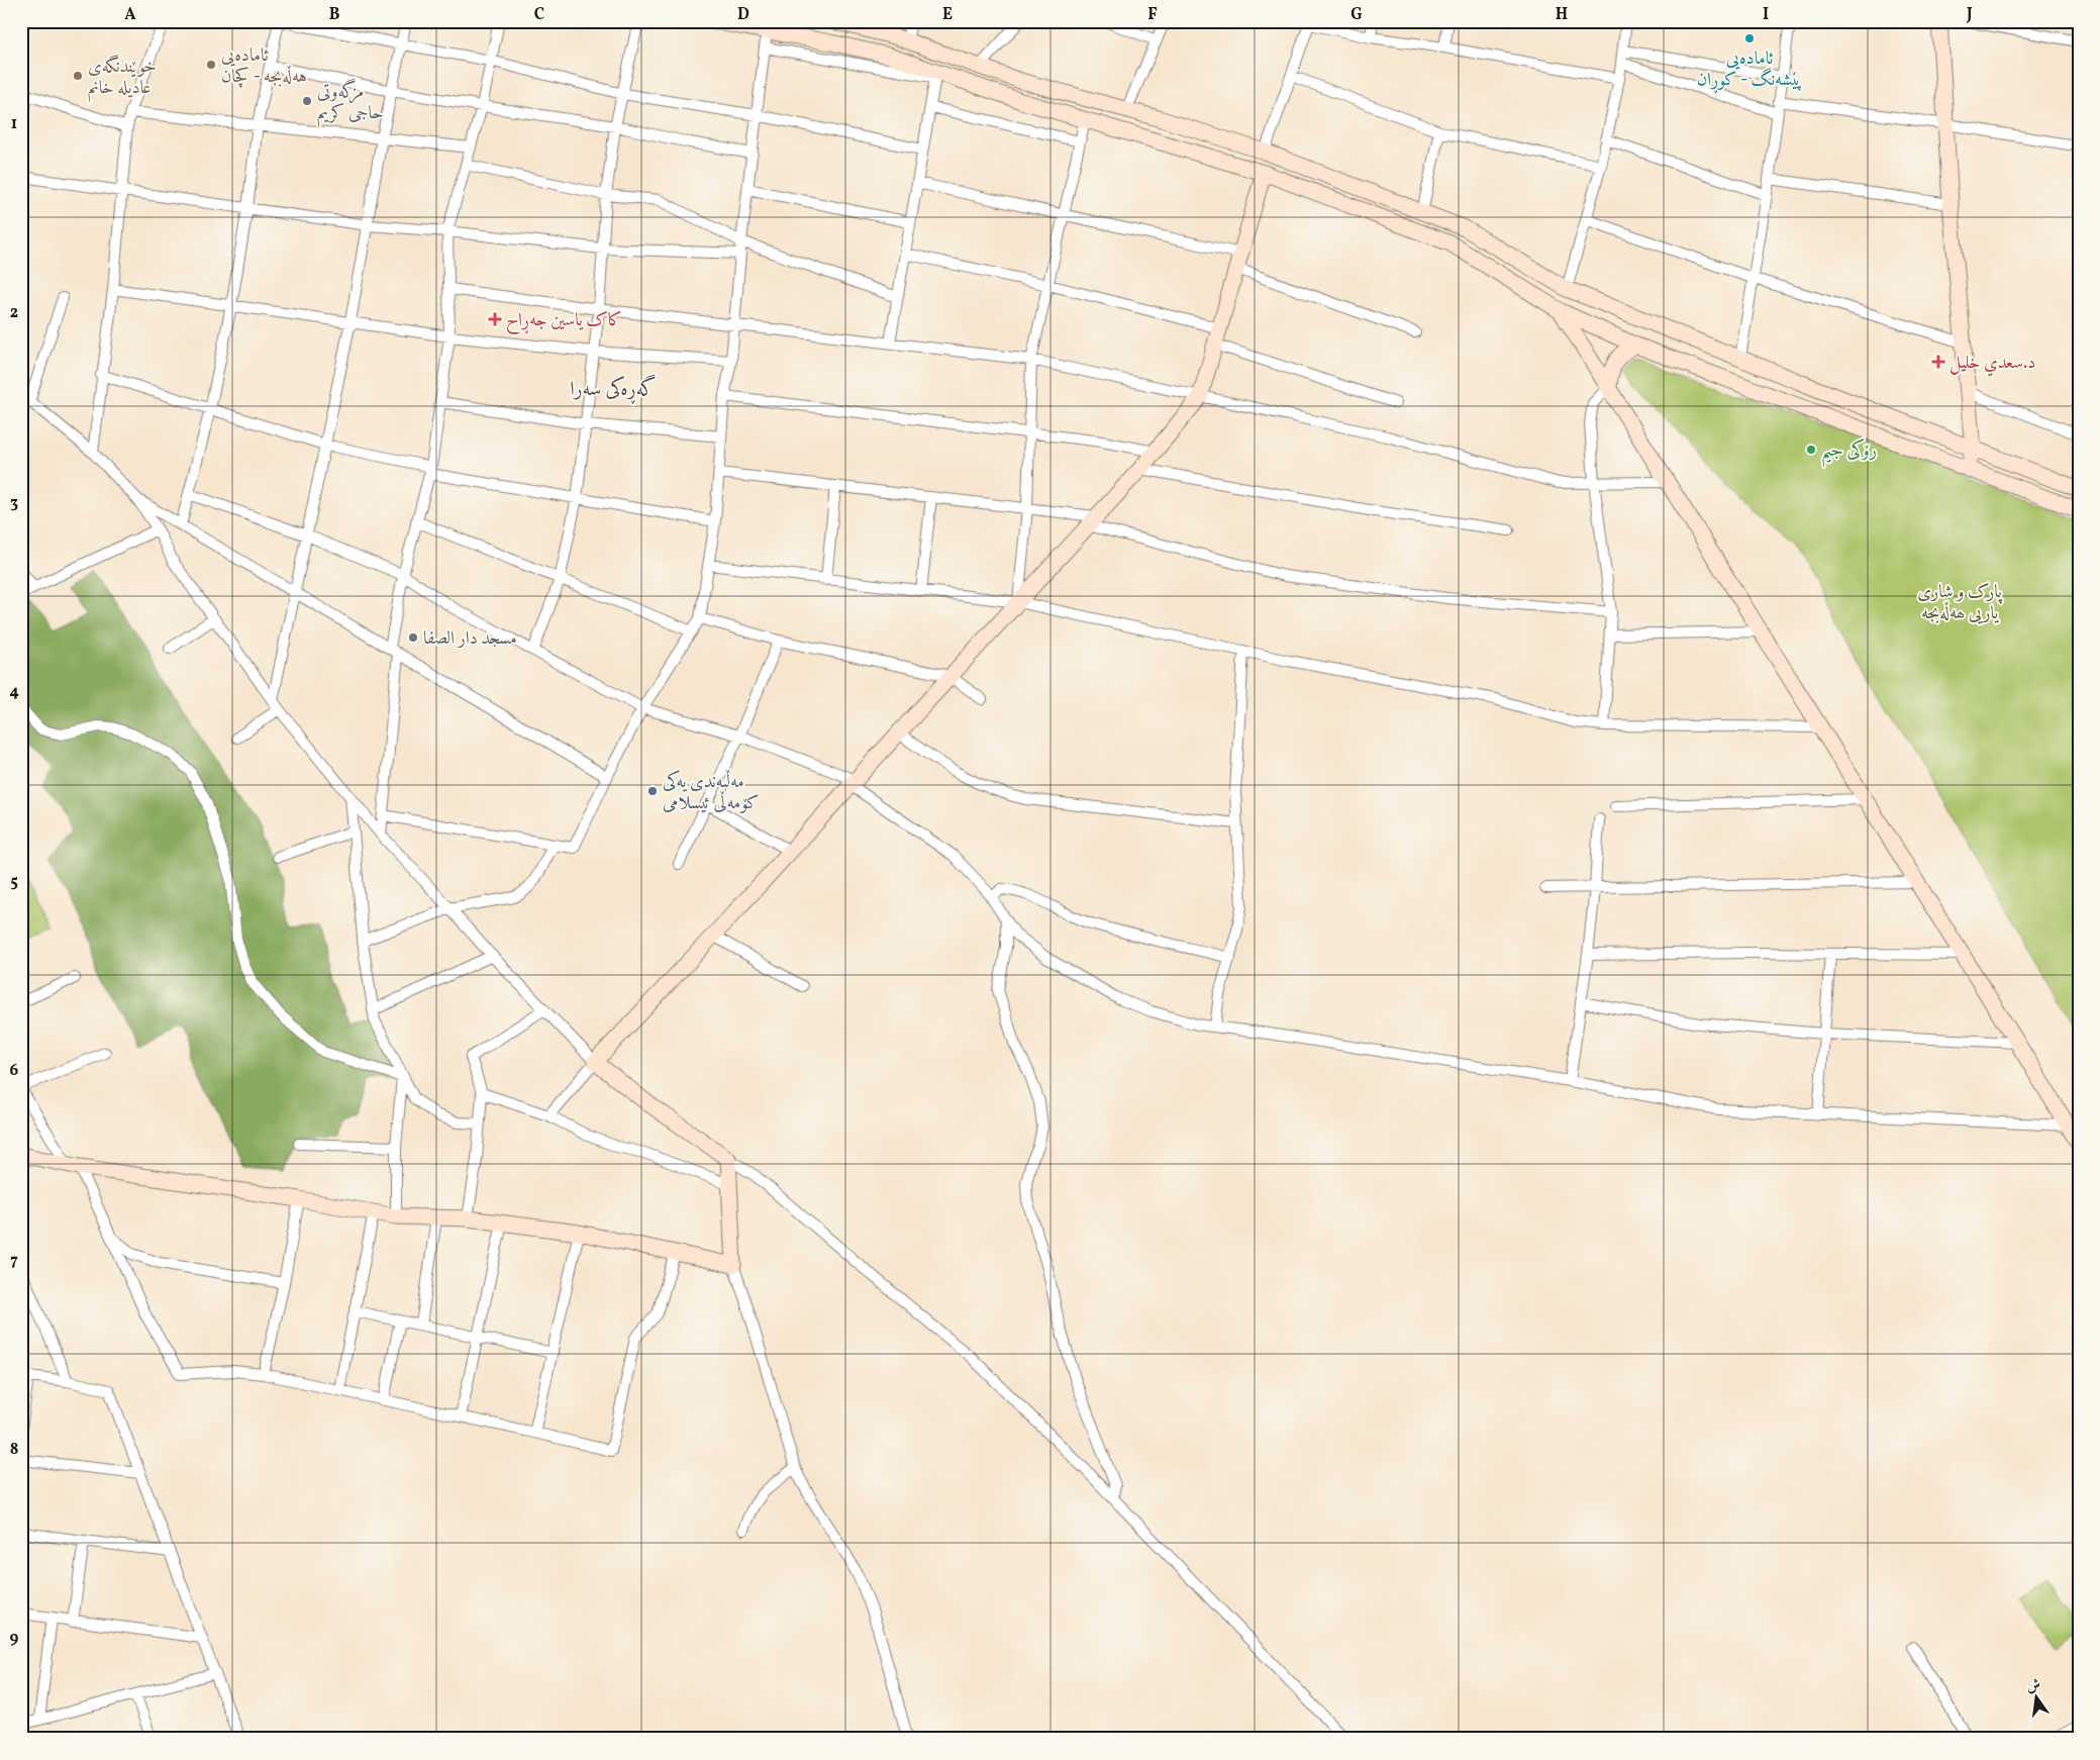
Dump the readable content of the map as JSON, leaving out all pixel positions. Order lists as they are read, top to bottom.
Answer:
{
  "districts": ["گەڕەکی سەرا"],
  "parks": ["پارک و شاری یاریی ھەڵەبجە"],
  "places": {
    "other": [
      "ئامادەیی پێشەنگ - کوڕان",
      "ئامادەیی هەڵەبجە - کچان",
      "خوێندنگەی عادیلە خانم",
      "مزگە‌وتی حاجی كریم",
      "رۆکی جیم",
      "مسجد دار الصفا",
      "مەڵبەندی یەکی کۆمەڵی ئیسلامی"
    ],
    "health": ["کاک یاسین جەڕاح", "د.سعدي خليل"]
  },
  "north": "top",
  "grid": {
    "columns": [
      "A",
      "B",
      "C",
      "D",
      "E",
      "F",
      "G",
      "H",
      "I",
      "J"
    ],
    "rows": [
      "1",
      "2",
      "3",
      "4",
      "5",
      "6",
      "7",
      "8",
      "9"
    ]
  }
}
